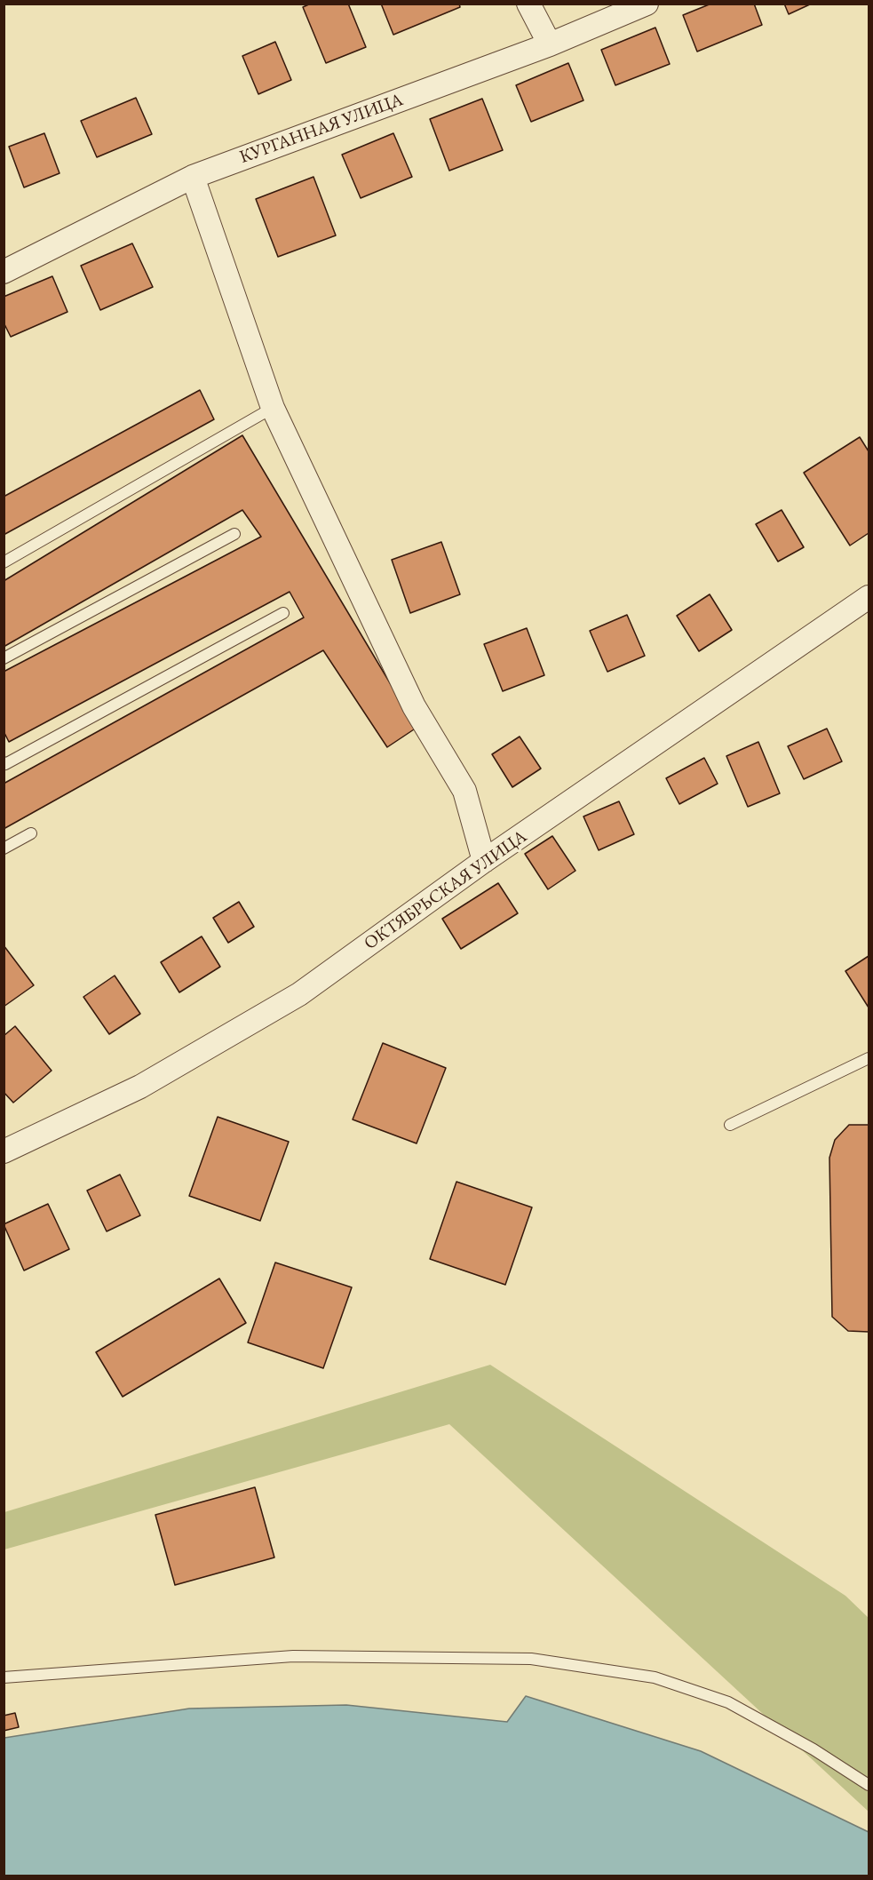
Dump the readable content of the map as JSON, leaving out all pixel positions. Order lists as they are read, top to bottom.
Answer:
{
  "streets": {
    "street": ["КУРГАННАЯ УЛИЦА", "ОКТЯБРЬСКАЯ УЛИЦА"]
  }
}
